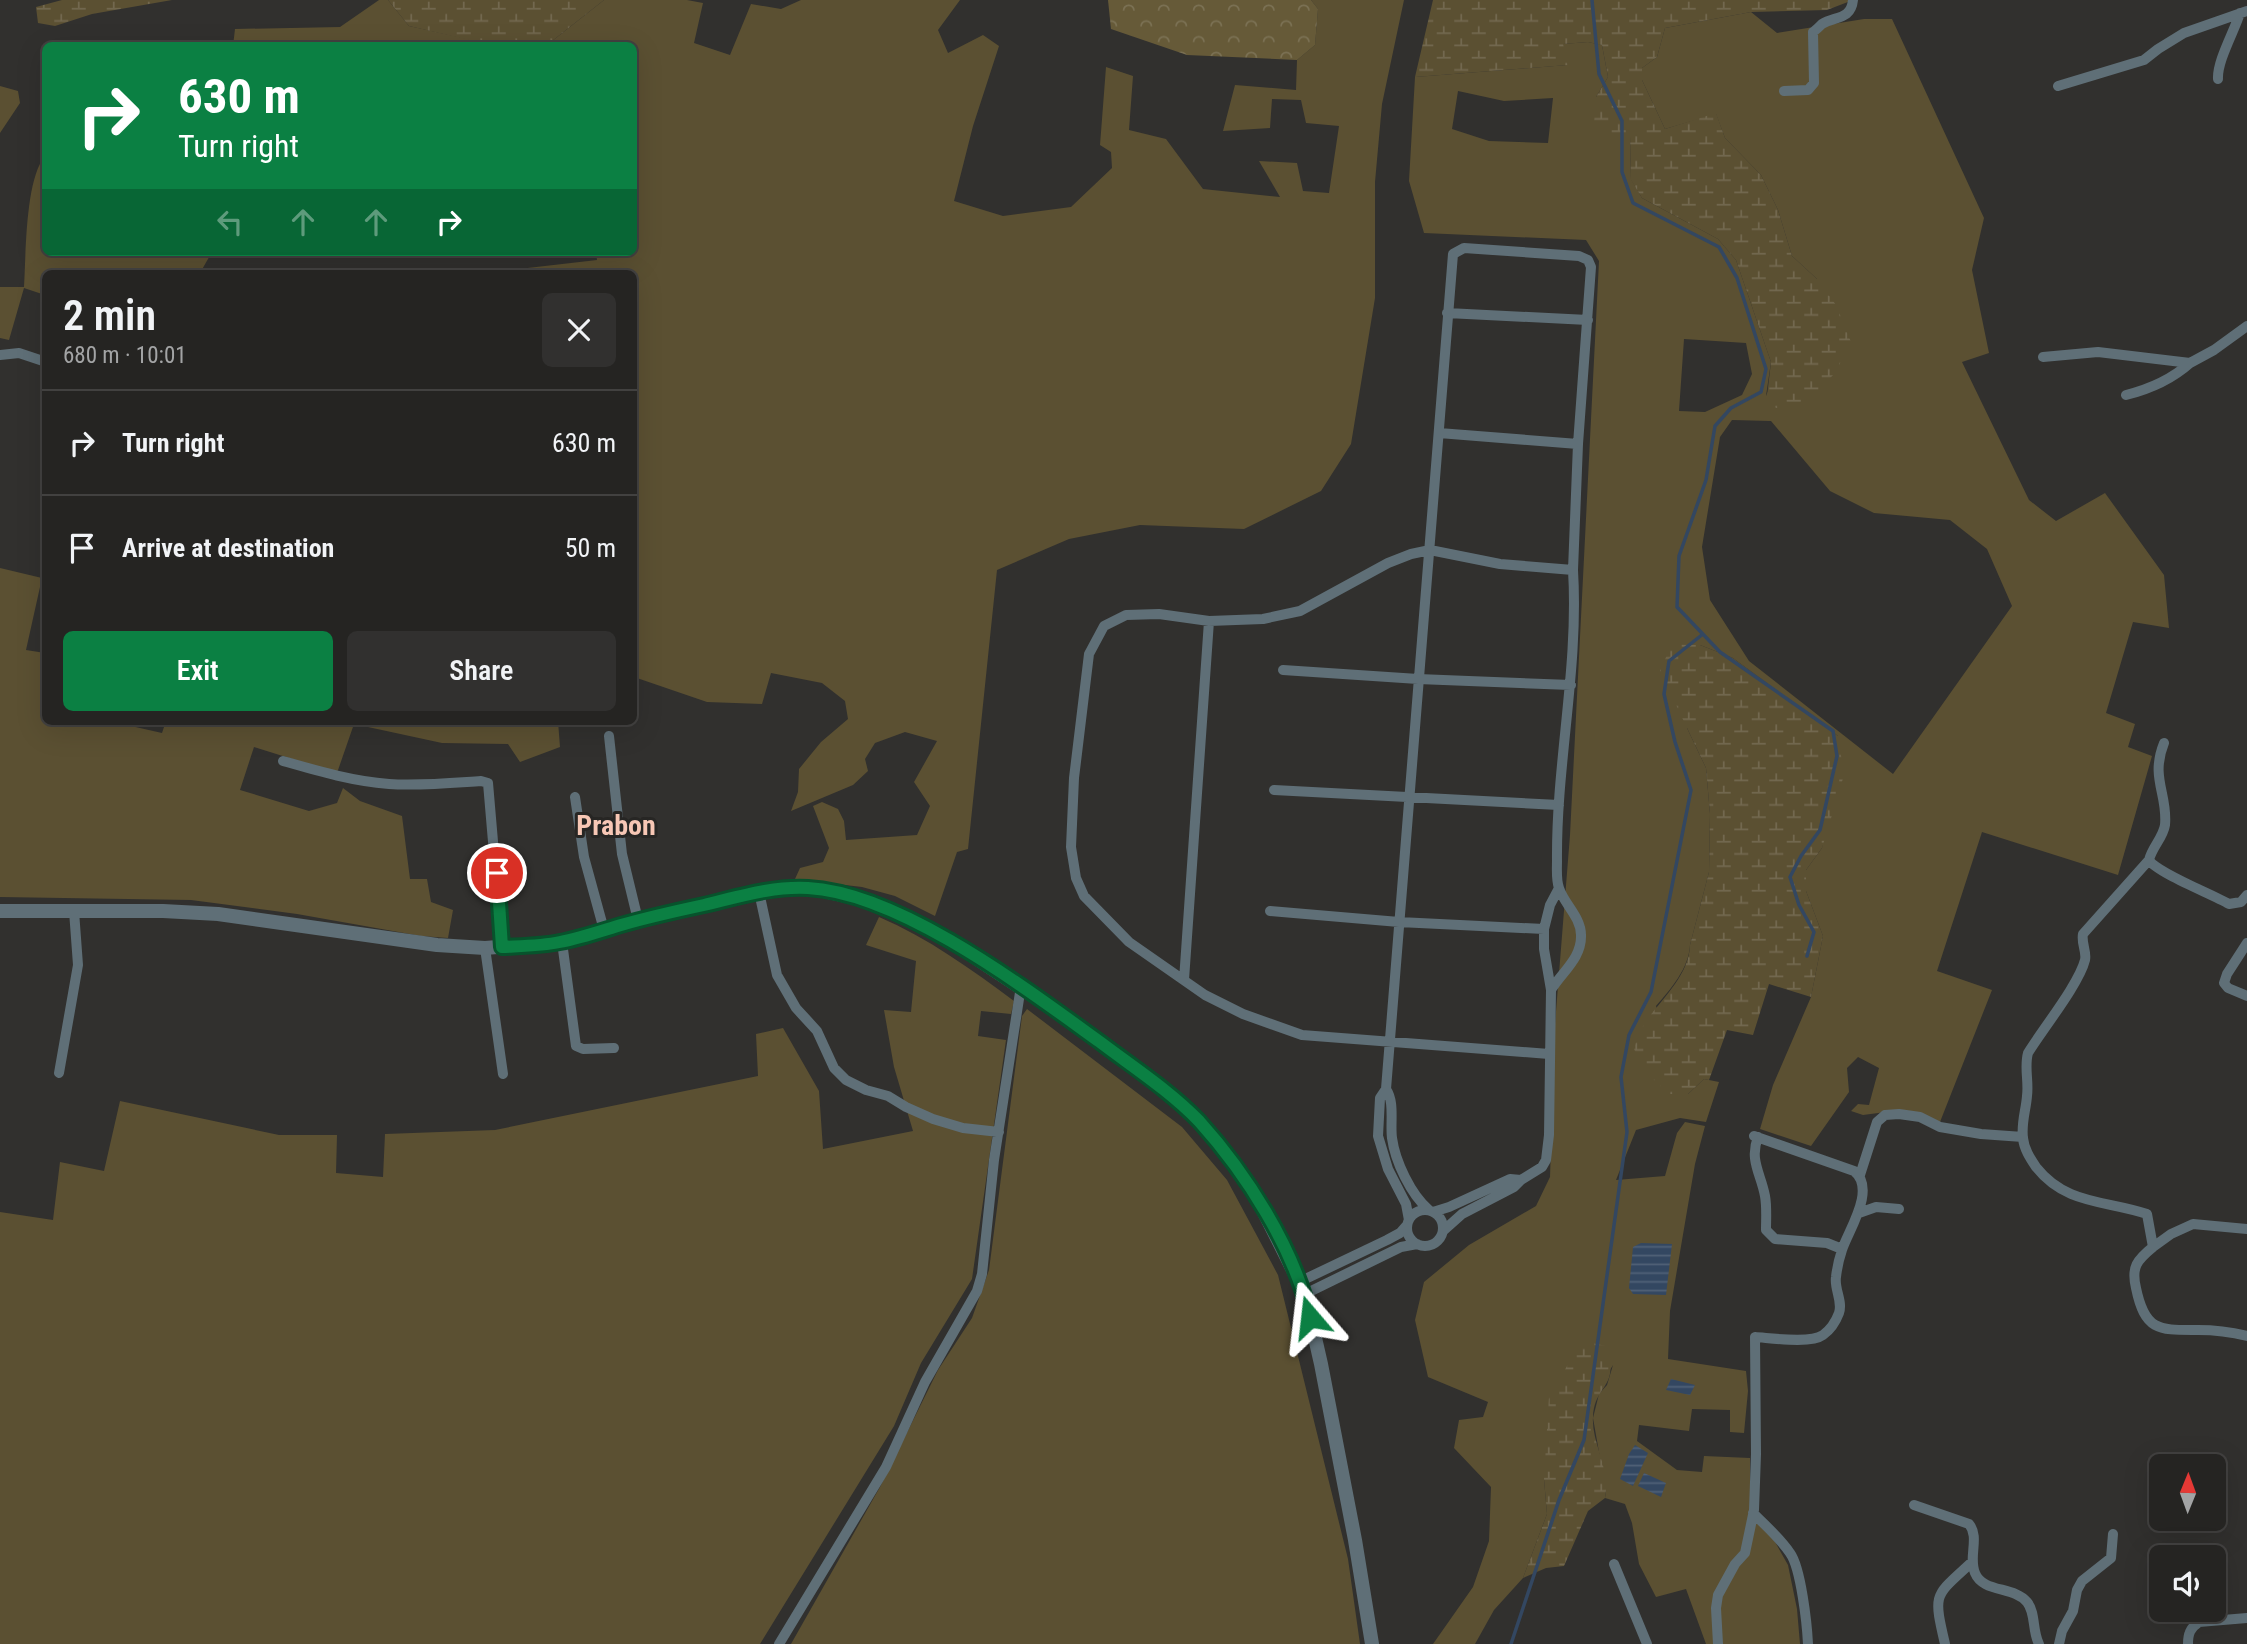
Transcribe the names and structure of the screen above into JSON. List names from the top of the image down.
{
  "districts": ["Prabon"],
  "north": "top",
  "page": {
    "turn": ["630 m", "Turn right"],
    "heading": ["2 min", "680 m · 10:01"],
    "list": [
      {
        "name": "Turn right",
        "value": "630 m"
      },
      {
        "name": "Arrive at destination",
        "value": "50 m"
      }
    ],
    "buttons": ["Exit", "Share"]
  }
}
